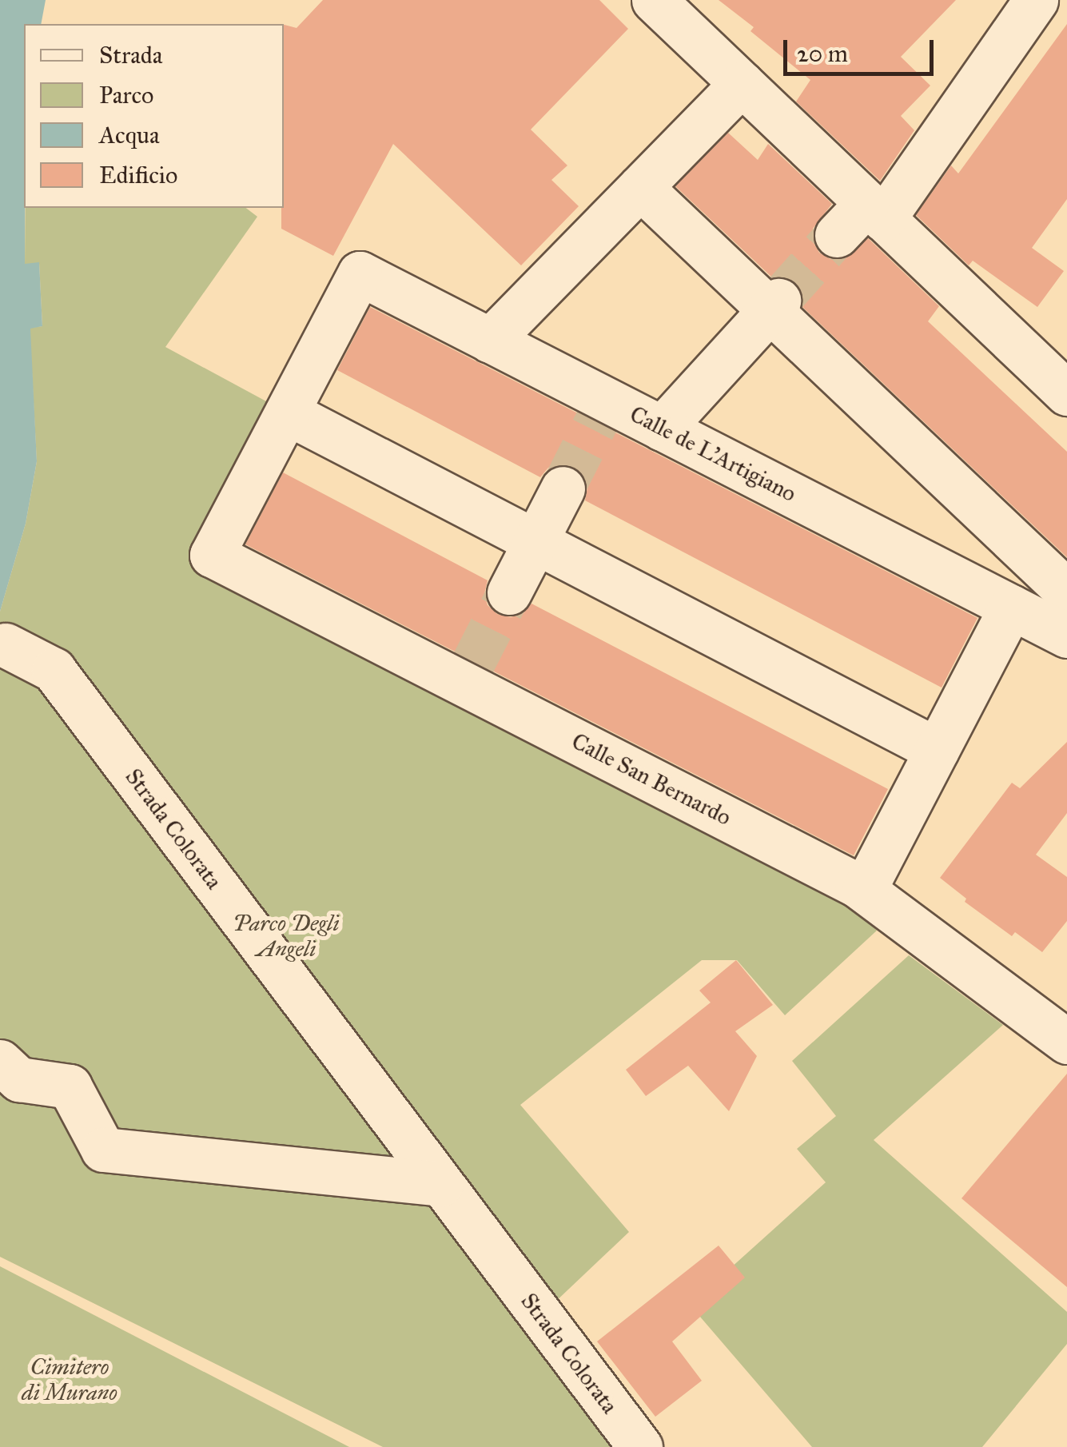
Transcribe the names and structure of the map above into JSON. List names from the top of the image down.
{
  "streets": {
    "street": ["Calle de L'Artigiano", "Calle San Bernardo", "Strada Colorata"]
  },
  "crossings": [
    ["Calle de L'Artigiano", "Calle San Bernardo"]
  ],
  "parks": ["Parco Degli Angeli", "Cimitero di Murano"],
  "legend": [
    "Strada",
    "Parco",
    "Acqua",
    "Edificio"
  ],
  "scale_bar": "20 m"
}
